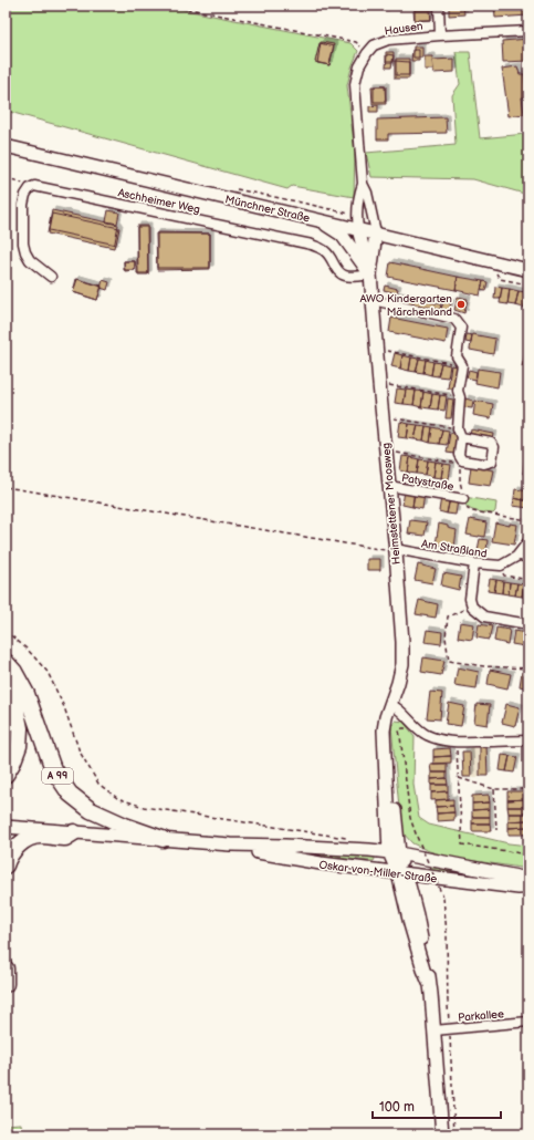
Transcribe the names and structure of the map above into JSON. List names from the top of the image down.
{
  "streets": {
    "highway": ["A 99"],
    "street": [
      "Hausen",
      "Aschheimer Weg",
      "Münchner Straße",
      "Patystraße",
      "Heimstettener Moosweg",
      "Am Straßland",
      "Oskar-von-Miller-Straße",
      "Parkallee"
    ]
  },
  "crossings": [
    ["Aschheimer Weg", "Heimstettener Moosweg"],
    ["Münchner Straße", "Heimstettener Moosweg"],
    ["Patystraße", "Heimstettener Moosweg"],
    ["Heimstettener Moosweg", "Am Straßland"],
    ["Heimstettener Moosweg", "Oskar-von-Miller-Straße"],
    ["A 99", "Oskar-von-Miller-Straße"]
  ],
  "places": ["AWO Kindergarten Märchenland"],
  "scale_bar": "100 m"
}
